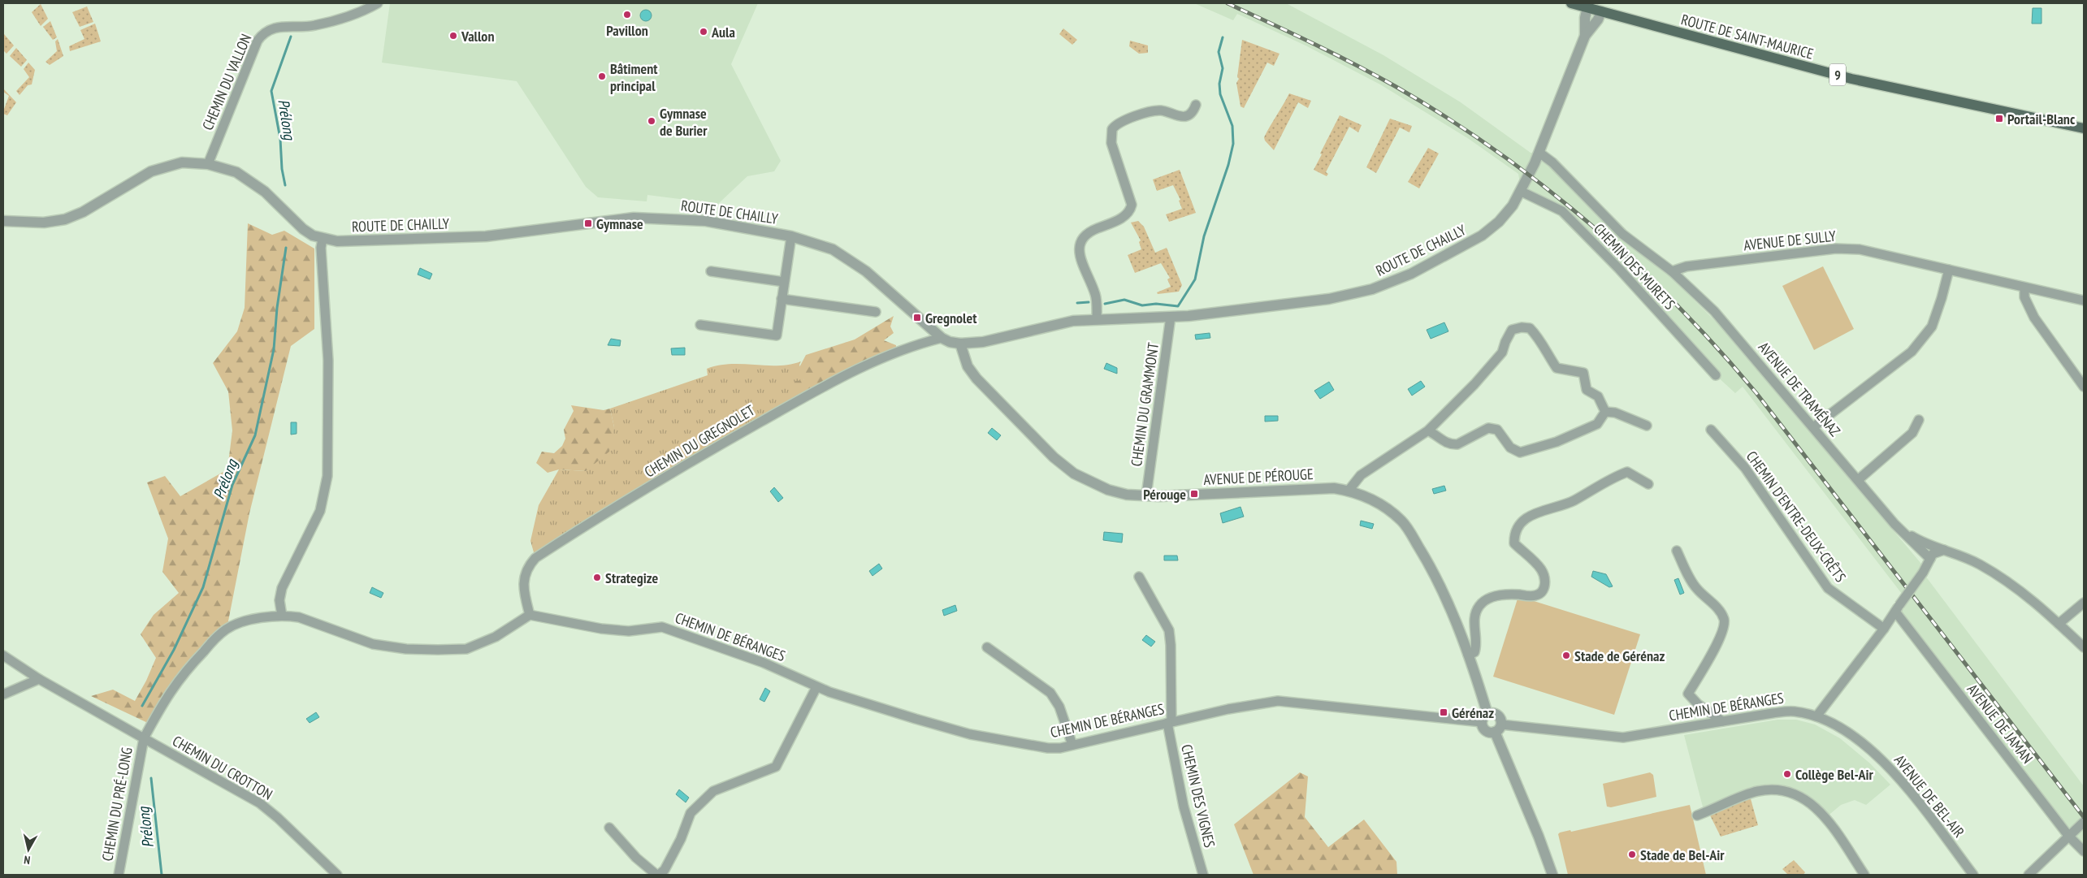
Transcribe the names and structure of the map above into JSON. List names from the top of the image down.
{
  "streets": {
    "main road": ["ROUTE DE SAINT-MAURICE", "9"],
    "street": [
      "CHEMIN DU VALLON",
      "ROUTE DE CHAILLY",
      "AVENUE DE SULLY",
      "CHEMIN DES MURETS",
      "AVENUE DE TRAMÉNAZ",
      "CHEMIN DU GRAMMONT",
      "CHEMIN DU GREGNOLET",
      "AVENUE DE PÉROUGE",
      "CHEMIN D'ENTRE-DEUX-CRÊTS",
      "CHEMIN DE BÉRANGES",
      "AVENUE DE JAMAN",
      "CHEMIN DU CROTTON",
      "CHEMIN DES VIGNES",
      "AVENUE DE BEL-AIR",
      "CHEMIN DU PRÉ-LONG"
    ]
  },
  "crossings": [
    ["ROUTE DE SAINT-MAURICE", "ROUTE DE CHAILLY"],
    ["CHEMIN DU VALLON", "ROUTE DE CHAILLY"],
    ["ROUTE DE CHAILLY", "CHEMIN DES MURETS"],
    ["ROUTE DE CHAILLY", "CHEMIN DU GRAMMONT"],
    ["ROUTE DE CHAILLY", "CHEMIN DU GREGNOLET"],
    ["ROUTE DE CHAILLY", "AVENUE DE PÉROUGE"],
    ["AVENUE DE SULLY", "AVENUE DE TRAMÉNAZ"],
    ["CHEMIN DU GRAMMONT", "AVENUE DE PÉROUGE"],
    ["CHEMIN DU GREGNOLET", "CHEMIN DE BÉRANGES"],
    ["AVENUE DE PÉROUGE", "CHEMIN DE BÉRANGES"],
    ["CHEMIN DE BÉRANGES", "CHEMIN DES VIGNES"],
    ["CHEMIN DE BÉRANGES", "AVENUE DE BEL-AIR"],
    ["CHEMIN DU CROTTON", "CHEMIN DU PRÉ-LONG"]
  ],
  "water": ["Prélong"],
  "places": {
    "other": [
      "Pavillon",
      "Aula",
      "Vallon",
      "Bâtiment principal",
      "Gymnase de Burier",
      "Strategize",
      "Stade de Gérénaz",
      "Collège Bel-Air",
      "Stade de Bel-Air"
    ],
    "transit": [
      "Portail-Blanc",
      "Gymnase",
      "Gregnolet",
      "Pérouge",
      "Gérénaz"
    ]
  },
  "north": "bottom"
}
